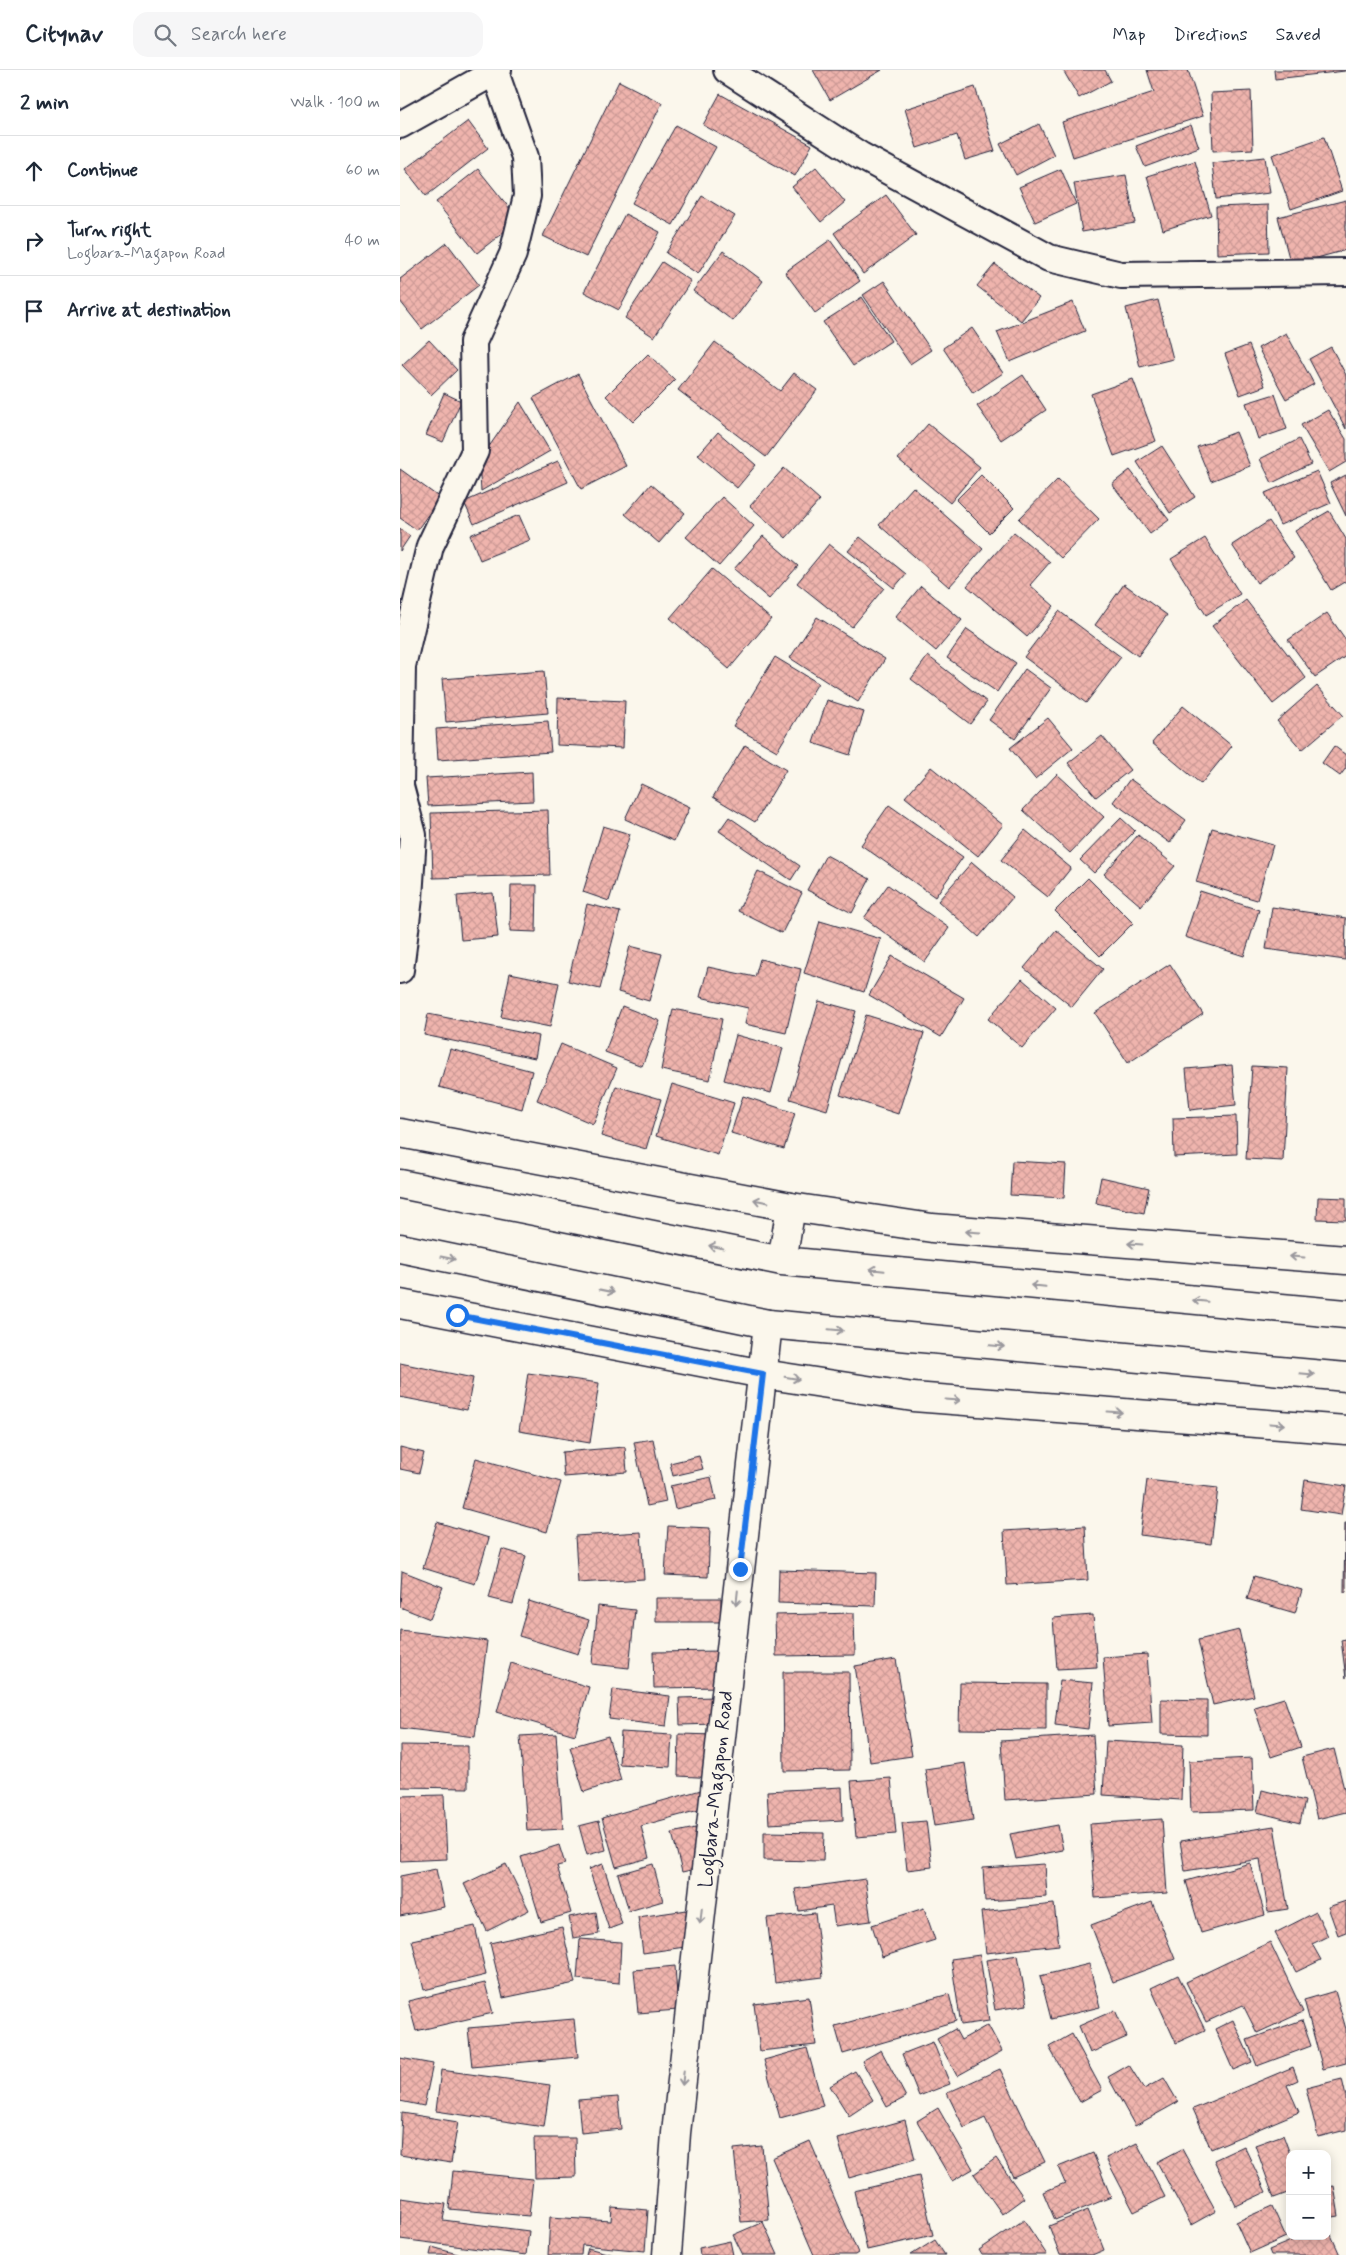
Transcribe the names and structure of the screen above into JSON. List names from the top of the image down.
{
  "streets": {
    "main road": ["Logbara-Magapon Road"]
  },
  "one_way": ["Logbara-Magapon Road"],
  "page": {
    "header": "Citynav",
    "search": "Search here",
    "nav": ["Map", "Directions", "Saved"],
    "heading": ["2 min", "Walk · 100 m"],
    "list": [
      ["Continue", "60 m"],
      ["Turn right", "Logbara-Magapon Road", "40 m"],
      "Arrive at destination"
    ],
    "map_buttons": ["+", "−"]
  }
}
